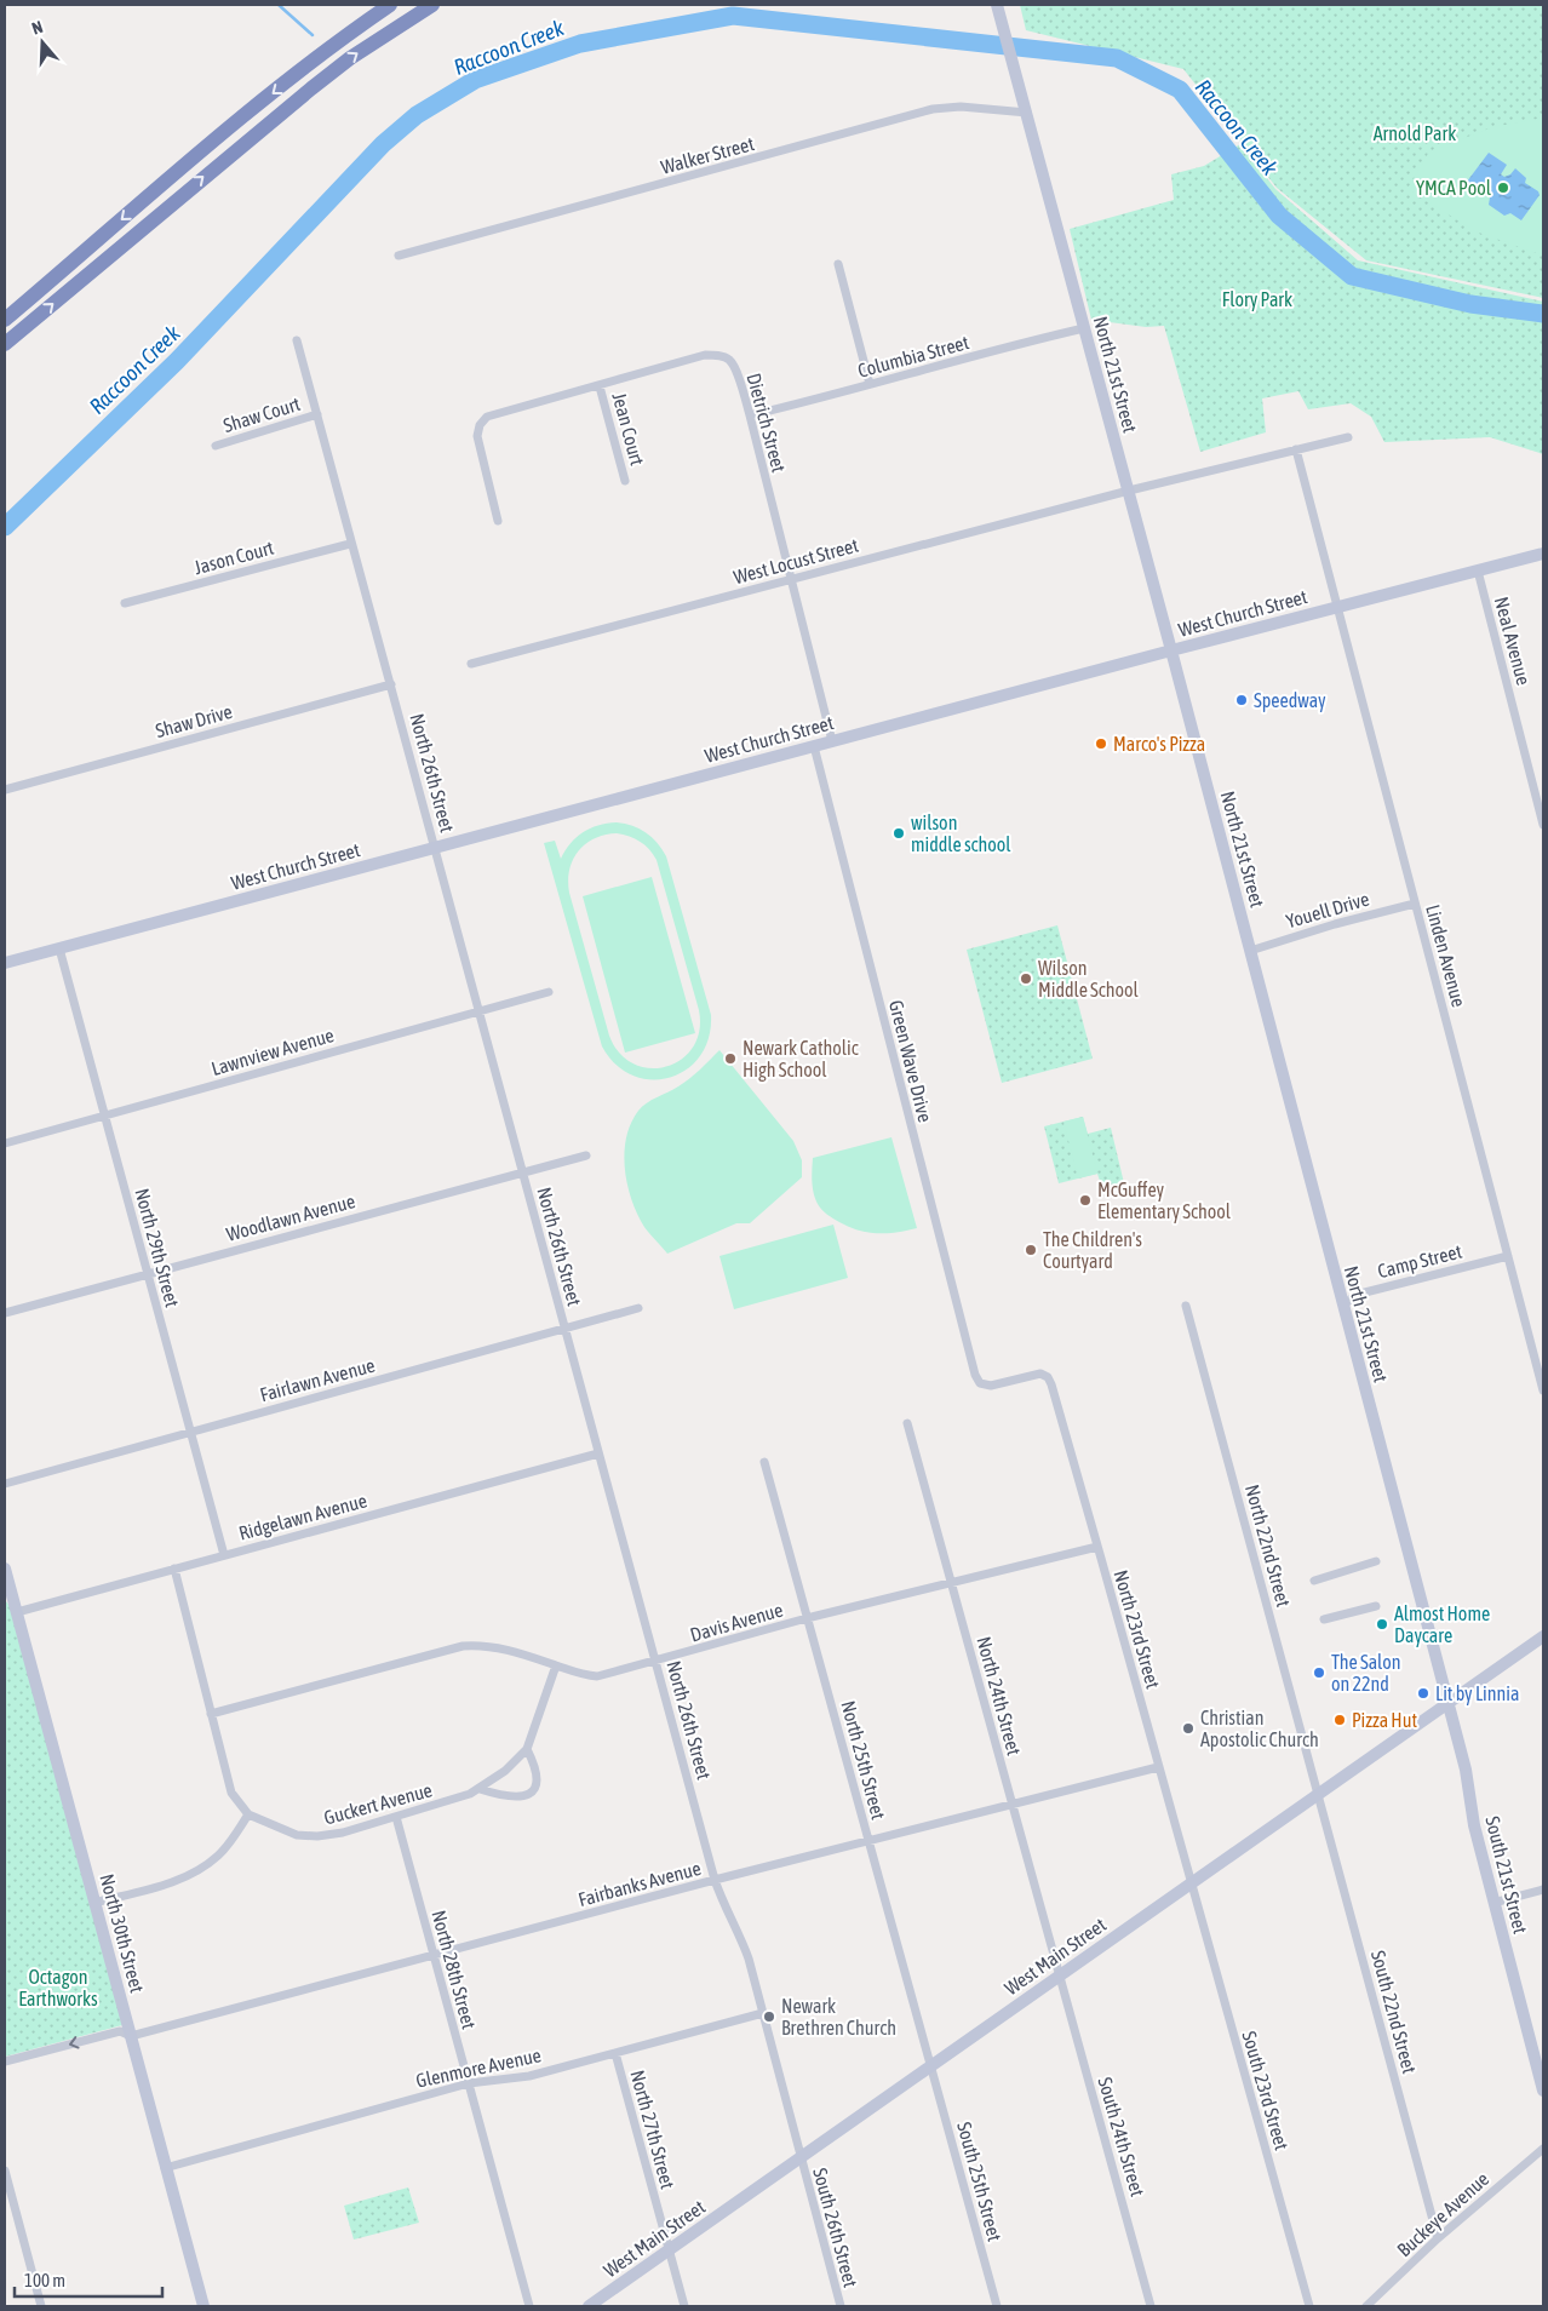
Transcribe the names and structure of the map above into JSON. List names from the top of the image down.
{
  "streets": {
    "main road": [
      "North 21st Street",
      "West Church Street",
      "South 21st Street",
      "North 30th Street",
      "West Main Street"
    ],
    "street": [
      "Walker Street",
      "Columbia Street",
      "Shaw Court",
      "Dietrich Street",
      "Jean Court",
      "Jason Court",
      "West Locust Street",
      "Neal Avenue",
      "Shaw Drive",
      "North 26th Street",
      "Youell Drive",
      "Linden Avenue",
      "Lawnview Avenue",
      "Green Wave Drive",
      "Woodlawn Avenue",
      "North 29th Street",
      "Camp Street",
      "Fairlawn Avenue",
      "Ridgelawn Avenue",
      "North 22nd Street",
      "Davis Avenue",
      "North 23rd Street",
      "North 24th Street",
      "North 25th Street",
      "Guckert Avenue",
      "Fairbanks Avenue",
      "North 28th Street",
      "South 22nd Street",
      "Glenmore Avenue",
      "South 23rd Street",
      "North 27th Street",
      "South 24th Street",
      "South 25th Street",
      "Buckeye Avenue",
      "South 26th Street"
    ]
  },
  "crossings": [
    ["Walker Street", "North 21st Street"],
    ["Columbia Street", "North 21st Street"],
    ["Columbia Street", "Dietrich Street"],
    ["North 21st Street", "West Locust Street"],
    ["North 21st Street", "West Church Street"],
    ["North 21st Street", "Youell Drive"],
    ["North 21st Street", "Camp Street"],
    ["North 21st Street", "South 21st Street"],
    ["North 21st Street", "West Main Street"],
    ["Shaw Court", "North 26th Street"],
    ["Dietrich Street", "Jean Court"],
    ["Dietrich Street", "West Locust Street"],
    ["Dietrich Street", "West Church Street"],
    ["Jason Court", "North 26th Street"],
    ["West Locust Street", "Linden Avenue"],
    ["West Church Street", "Neal Avenue"],
    ["West Church Street", "North 26th Street"],
    ["West Church Street", "Linden Avenue"],
    ["West Church Street", "Green Wave Drive"],
    ["West Church Street", "North 29th Street"],
    ["Shaw Drive", "North 26th Street"],
    ["North 26th Street", "Lawnview Avenue"],
    ["North 26th Street", "Woodlawn Avenue"],
    ["North 26th Street", "Fairlawn Avenue"],
    ["North 26th Street", "Ridgelawn Avenue"],
    ["North 26th Street", "Davis Avenue"],
    ["North 26th Street", "Fairbanks Avenue"],
    ["North 26th Street", "West Main Street"],
    ["North 26th Street", "Glenmore Avenue"],
    ["North 26th Street", "South 26th Street"],
    ["Youell Drive", "Linden Avenue"],
    ["Linden Avenue", "Camp Street"],
    ["Lawnview Avenue", "North 29th Street"],
    ["Green Wave Drive", "North 23rd Street"],
    ["Woodlawn Avenue", "North 29th Street"],
    ["North 29th Street", "Fairlawn Avenue"],
    ["North 29th Street", "Ridgelawn Avenue"],
    ["Ridgelawn Avenue", "North 30th Street"],
    ["North 22nd Street", "West Main Street"],
    ["North 22nd Street", "South 22nd Street"],
    ["Davis Avenue", "North 23rd Street"],
    ["Davis Avenue", "North 24th Street"],
    ["Davis Avenue", "North 25th Street"],
    ["Davis Avenue", "Guckert Avenue"],
    ["North 23rd Street", "Fairbanks Avenue"],
    ["North 23rd Street", "West Main Street"],
    ["North 23rd Street", "South 23rd Street"],
    ["North 24th Street", "Fairbanks Avenue"],
    ["North 24th Street", "West Main Street"],
    ["North 24th Street", "South 24th Street"],
    ["North 25th Street", "Fairbanks Avenue"],
    ["North 25th Street", "West Main Street"],
    ["North 25th Street", "South 25th Street"],
    ["Guckert Avenue", "North 28th Street"],
    ["South 21st Street", "West Main Street"],
    ["Fairbanks Avenue", "North 30th Street"],
    ["Fairbanks Avenue", "North 28th Street"],
    ["North 30th Street", "Glenmore Avenue"],
    ["West Main Street", "South 22nd Street"],
    ["West Main Street", "South 23rd Street"],
    ["West Main Street", "North 27th Street"],
    ["West Main Street", "South 24th Street"],
    ["West Main Street", "South 25th Street"],
    ["West Main Street", "South 26th Street"],
    ["North 28th Street", "Glenmore Avenue"],
    ["South 22nd Street", "Buckeye Avenue"],
    ["Glenmore Avenue", "North 27th Street"]
  ],
  "water": ["Raccoon Creek"],
  "parks": ["Arnold Park", "Flory Park", "Octagon Earthworks"],
  "places": [
    "YMCA Pool",
    "Speedway",
    "Marco's Pizza",
    "wilson middle school",
    "Wilson Middle School",
    "Newark Catholic High School",
    "McGuffey Elementary School",
    "The Children's Courtyard",
    "Almost Home Daycare",
    "The Salon on 22nd",
    "Lit by Linnia",
    "Pizza Hut",
    "Christian Apostolic Church",
    "Newark Brethren Church"
  ],
  "scale_bar": "100 m",
  "north": "top"
}
